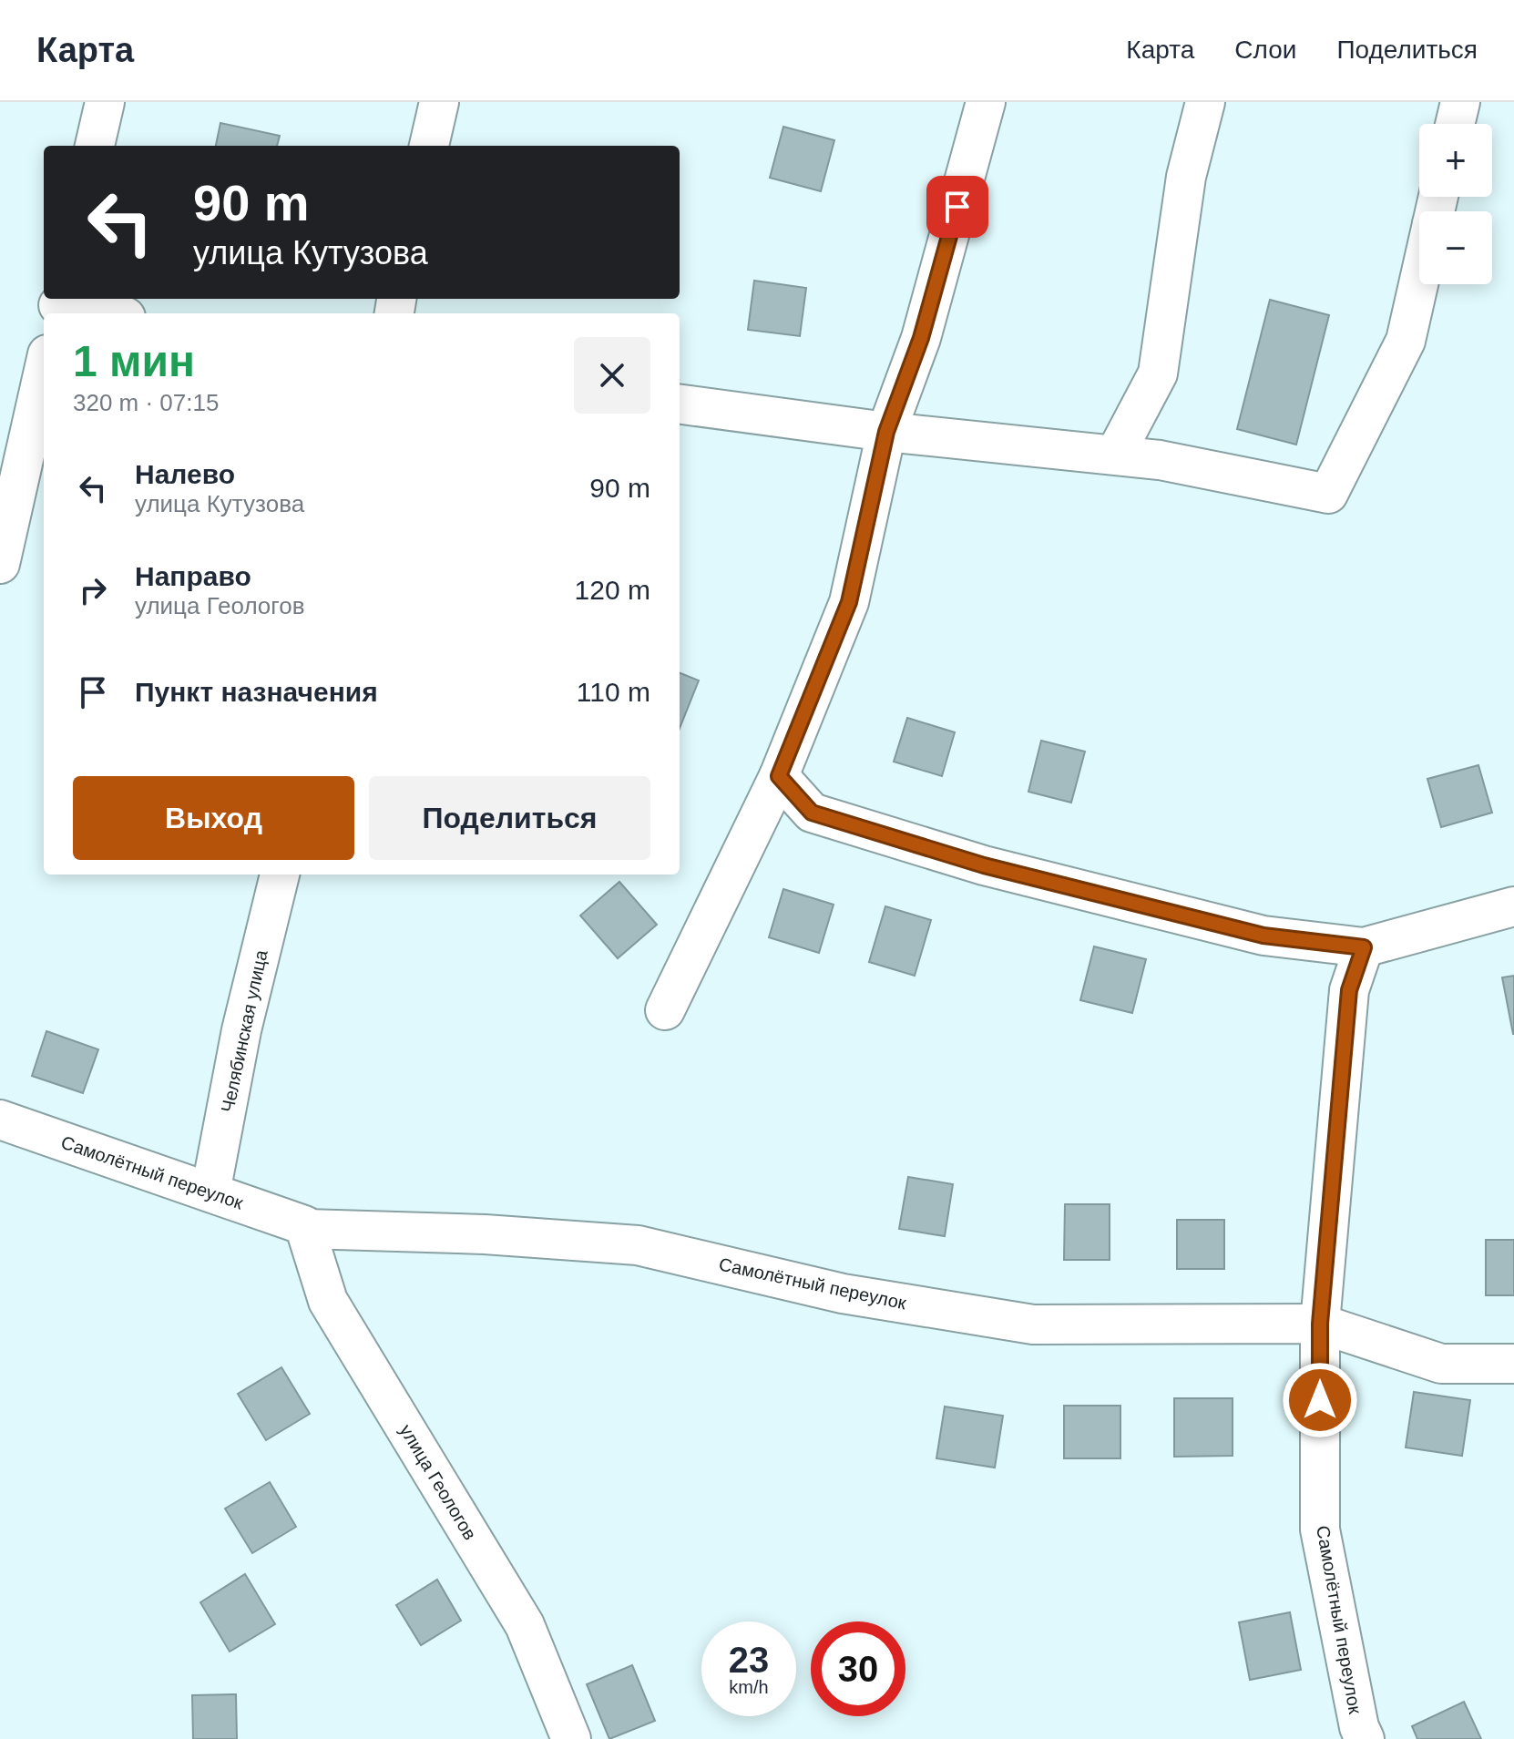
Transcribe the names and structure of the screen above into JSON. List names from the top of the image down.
{
  "streets": {
    "street": ["Челябинская улица", "Самолётный переулок", "улица Геологов"]
  },
  "crossings": [
    ["Челябинская улица", "Самолётный переулок"],
    ["Самолётный переулок", "улица Геологов"]
  ],
  "page": {
    "header": "Карта",
    "nav": ["Карта", "Слои", "Поделиться"],
    "map_buttons": ["+", "−"],
    "turn": ["90 m", "улица Кутузова"],
    "heading": ["1 мин", "320 m · 07:15"],
    "list": [
      {
        "name": "Налево",
        "note": "улица Кутузова",
        "value": "90 m"
      },
      {
        "name": "Направо",
        "note": "улица Геологов",
        "value": "120 m"
      },
      {
        "name": "Пункт назначения",
        "value": "110 m"
      }
    ],
    "buttons": ["Выход", "Поделиться"],
    "speed": "23 km/h",
    "limit": "30"
  }
}
